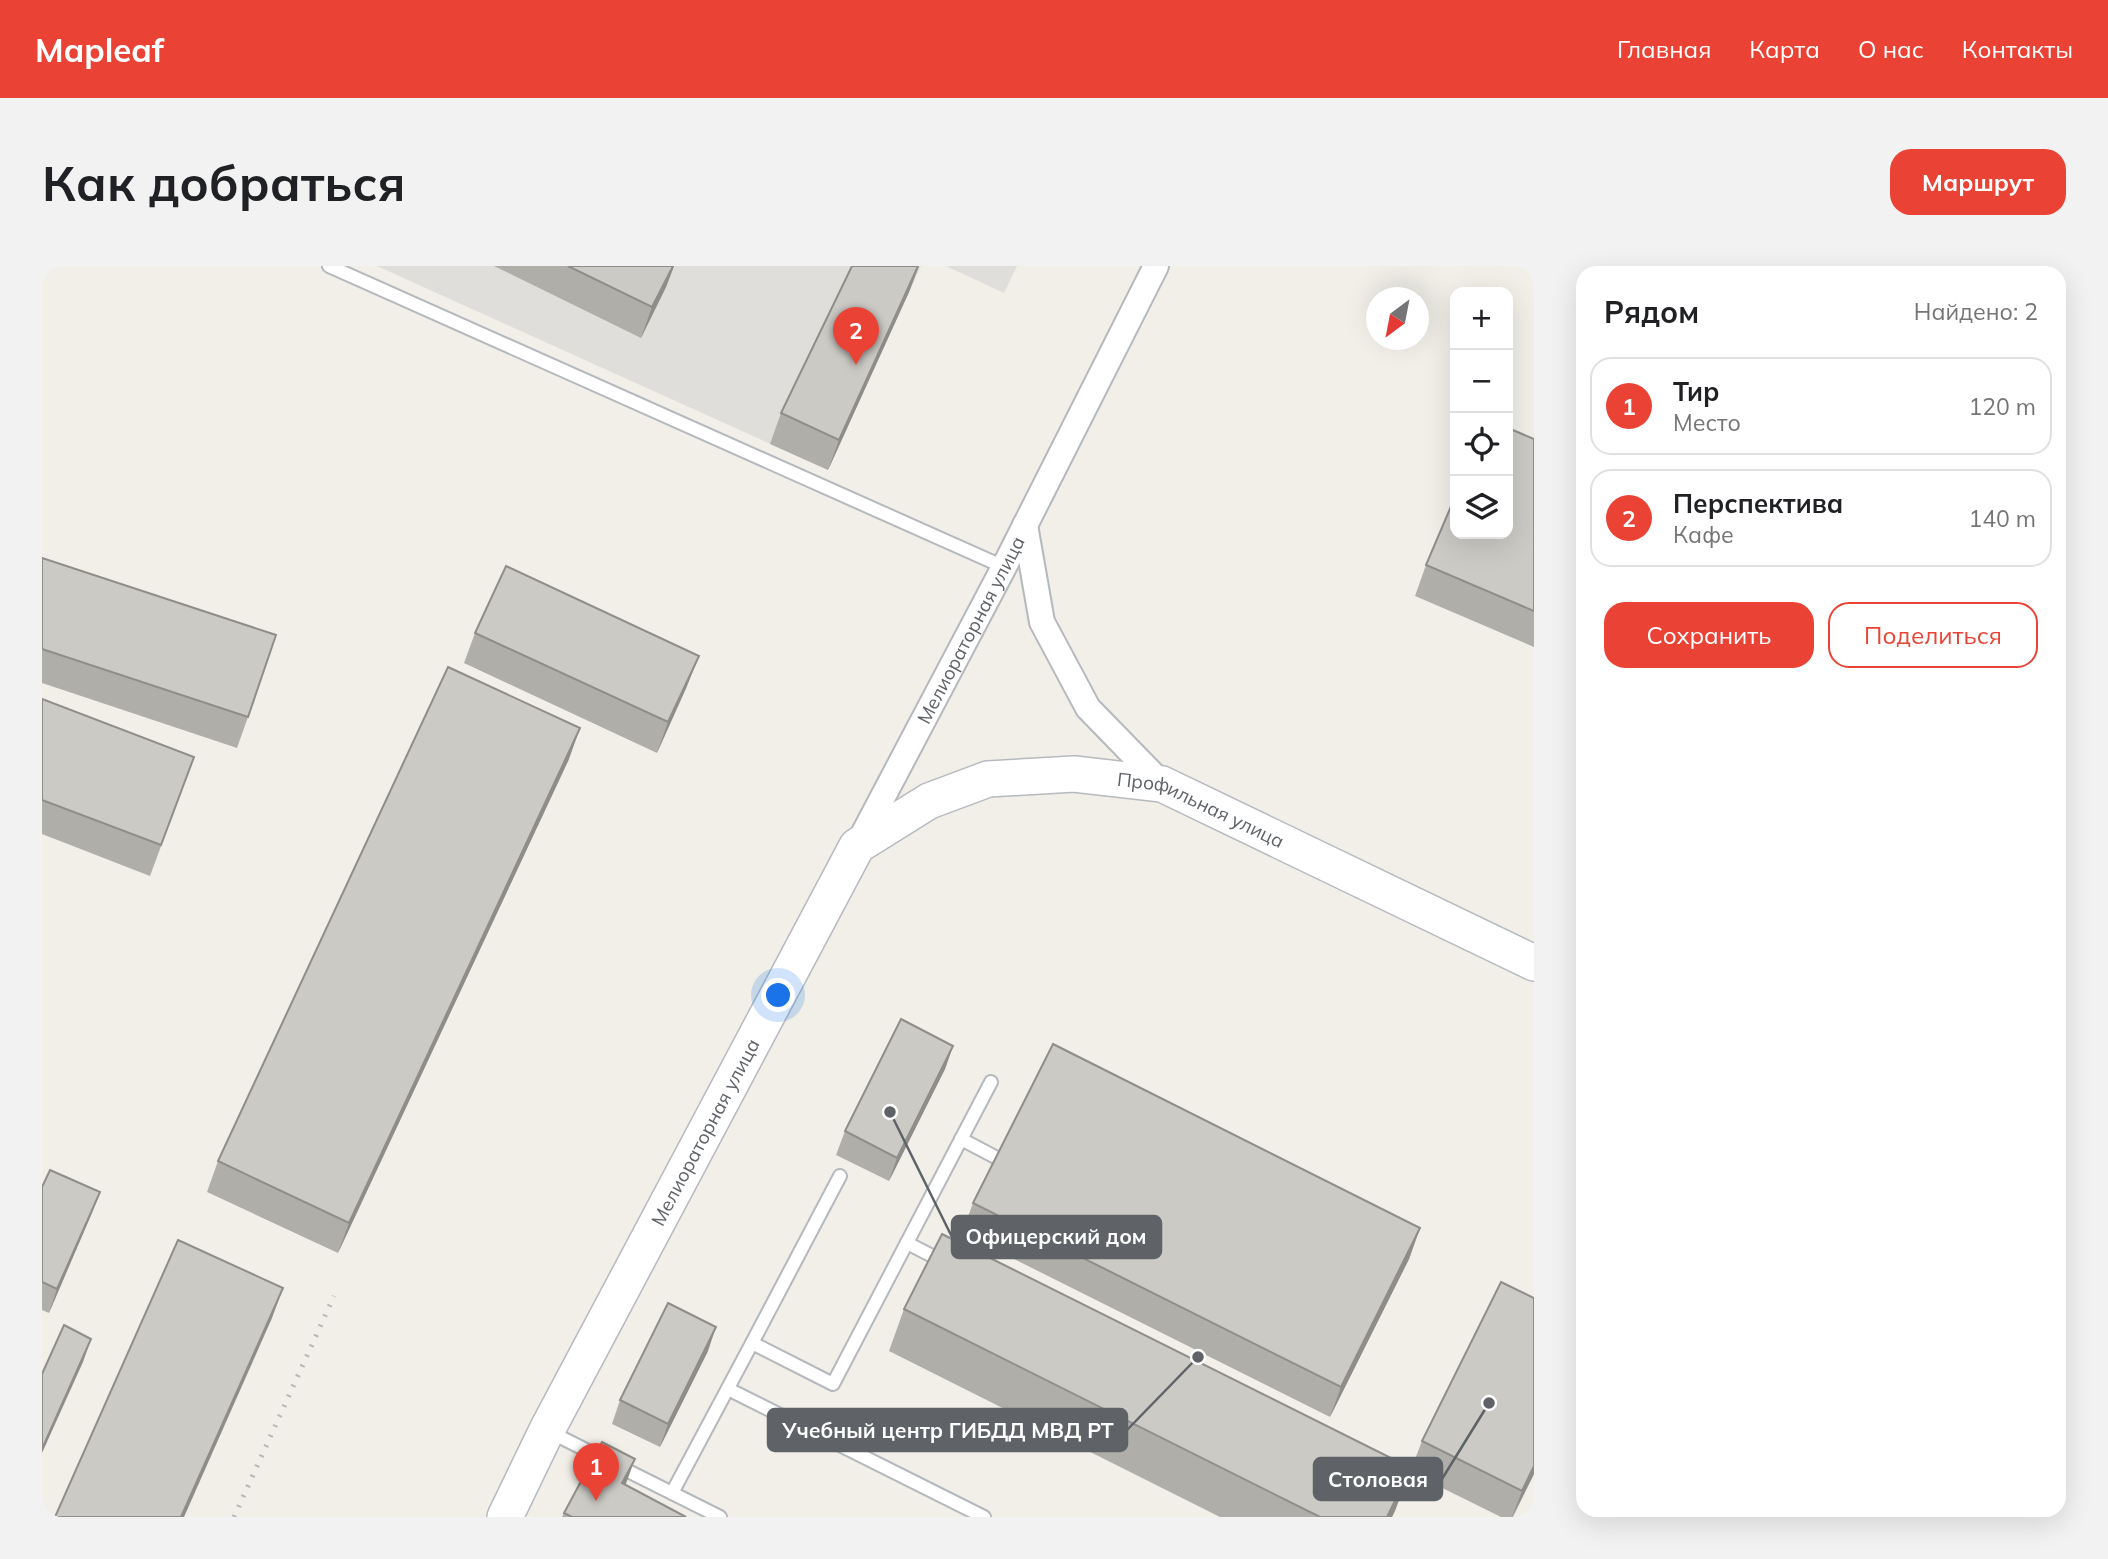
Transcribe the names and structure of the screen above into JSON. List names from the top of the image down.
{
  "streets": {
    "street": ["Мелиораторная улица", "Профильная улица"]
  },
  "crossings": [
    ["Мелиораторная улица", "Профильная улица"]
  ],
  "places": ["Офицерский дом", "Учебный центр ГИБДД МВД РТ", "Столовая"],
  "north": "bottom left",
  "page": {
    "header": "Mapleaf",
    "nav": [
      "Главная",
      "Карта",
      "О нас",
      "Контакты"
    ],
    "buttons": [
      "Маршрут",
      ["Сохранить", "Поделиться"]
    ],
    "title": "Как добраться",
    "heading": ["Рядом", "Найдено: 2"],
    "map_buttons": ["+", "−"],
    "pins": ["2", "1"],
    "list": [
      {
        "mark": "1",
        "name": "Тир",
        "note": "Место",
        "value": "120 m"
      },
      {
        "mark": "2",
        "name": "Перспектива",
        "note": "Кафе",
        "value": "140 m"
      }
    ]
  }
}
